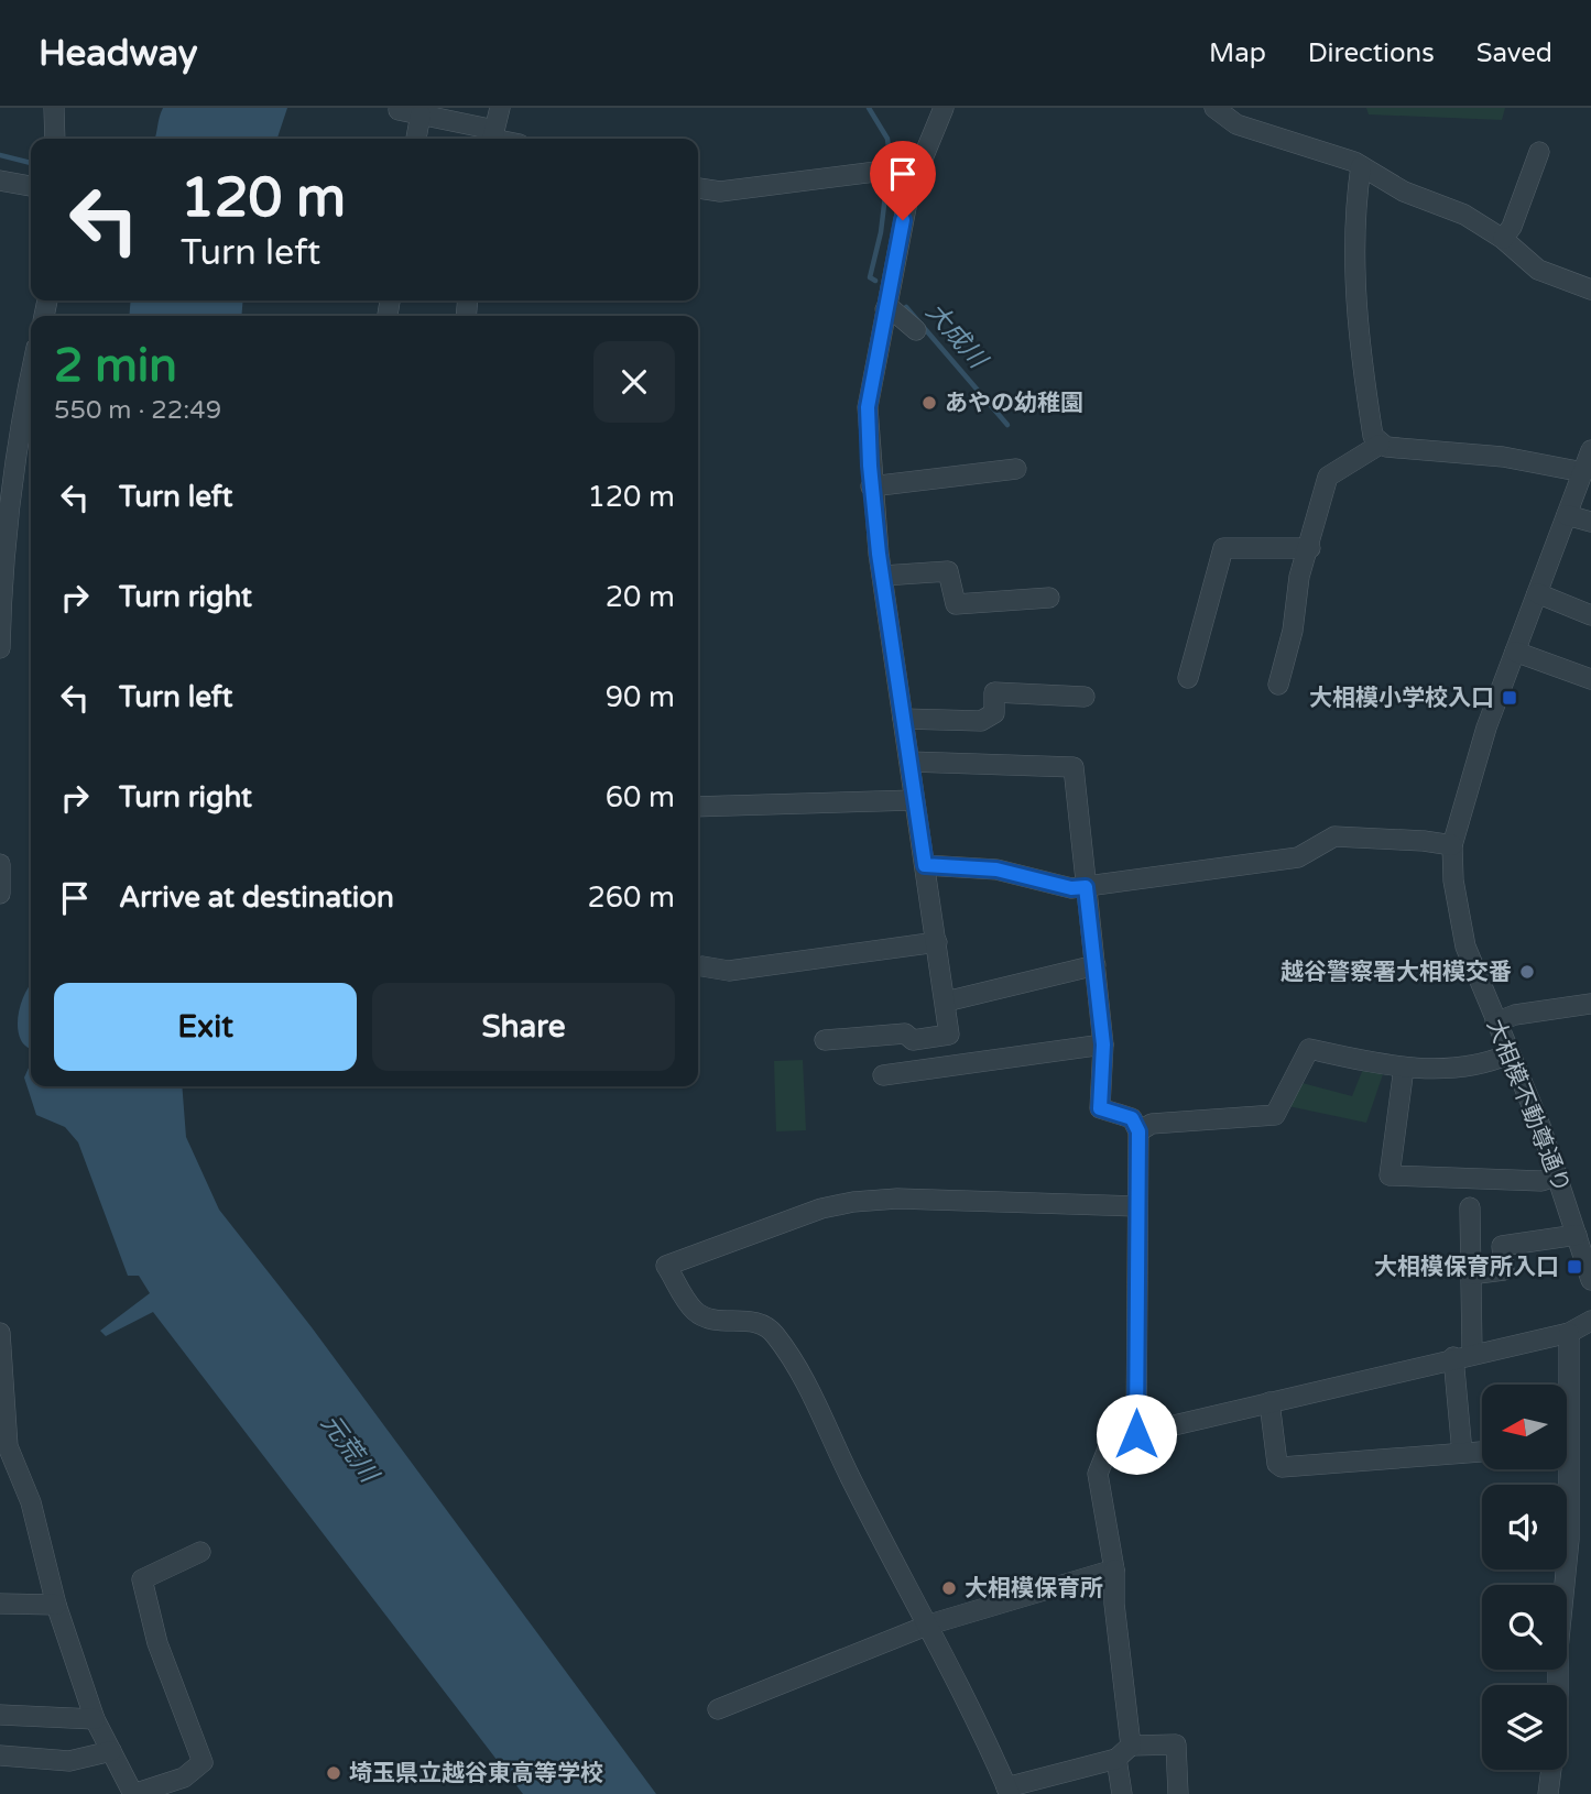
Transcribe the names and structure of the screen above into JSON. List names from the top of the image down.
{
  "streets": {
    "street": ["大相模不動尊通り"]
  },
  "water": ["大成川", "元荒川"],
  "places": {
    "other": [
      "あやの幼稚園",
      "越谷警察署大相模交番",
      "大相模保育所",
      "埼玉県立越谷東高等学校"
    ],
    "transit": ["大相模小学校入口", "大相模保育所入口"]
  },
  "north": "left",
  "page": {
    "header": "Headway",
    "nav": ["Map", "Directions", "Saved"],
    "turn": ["120 m", "Turn left"],
    "heading": ["2 min", "550 m · 22:49"],
    "list": [
      {
        "name": "Turn left",
        "value": "120 m"
      },
      {
        "name": "Turn right",
        "value": "20 m"
      },
      {
        "name": "Turn left",
        "value": "90 m"
      },
      {
        "name": "Turn right",
        "value": "60 m"
      },
      {
        "name": "Arrive at destination",
        "value": "260 m"
      }
    ],
    "buttons": ["Exit", "Share"]
  }
}
